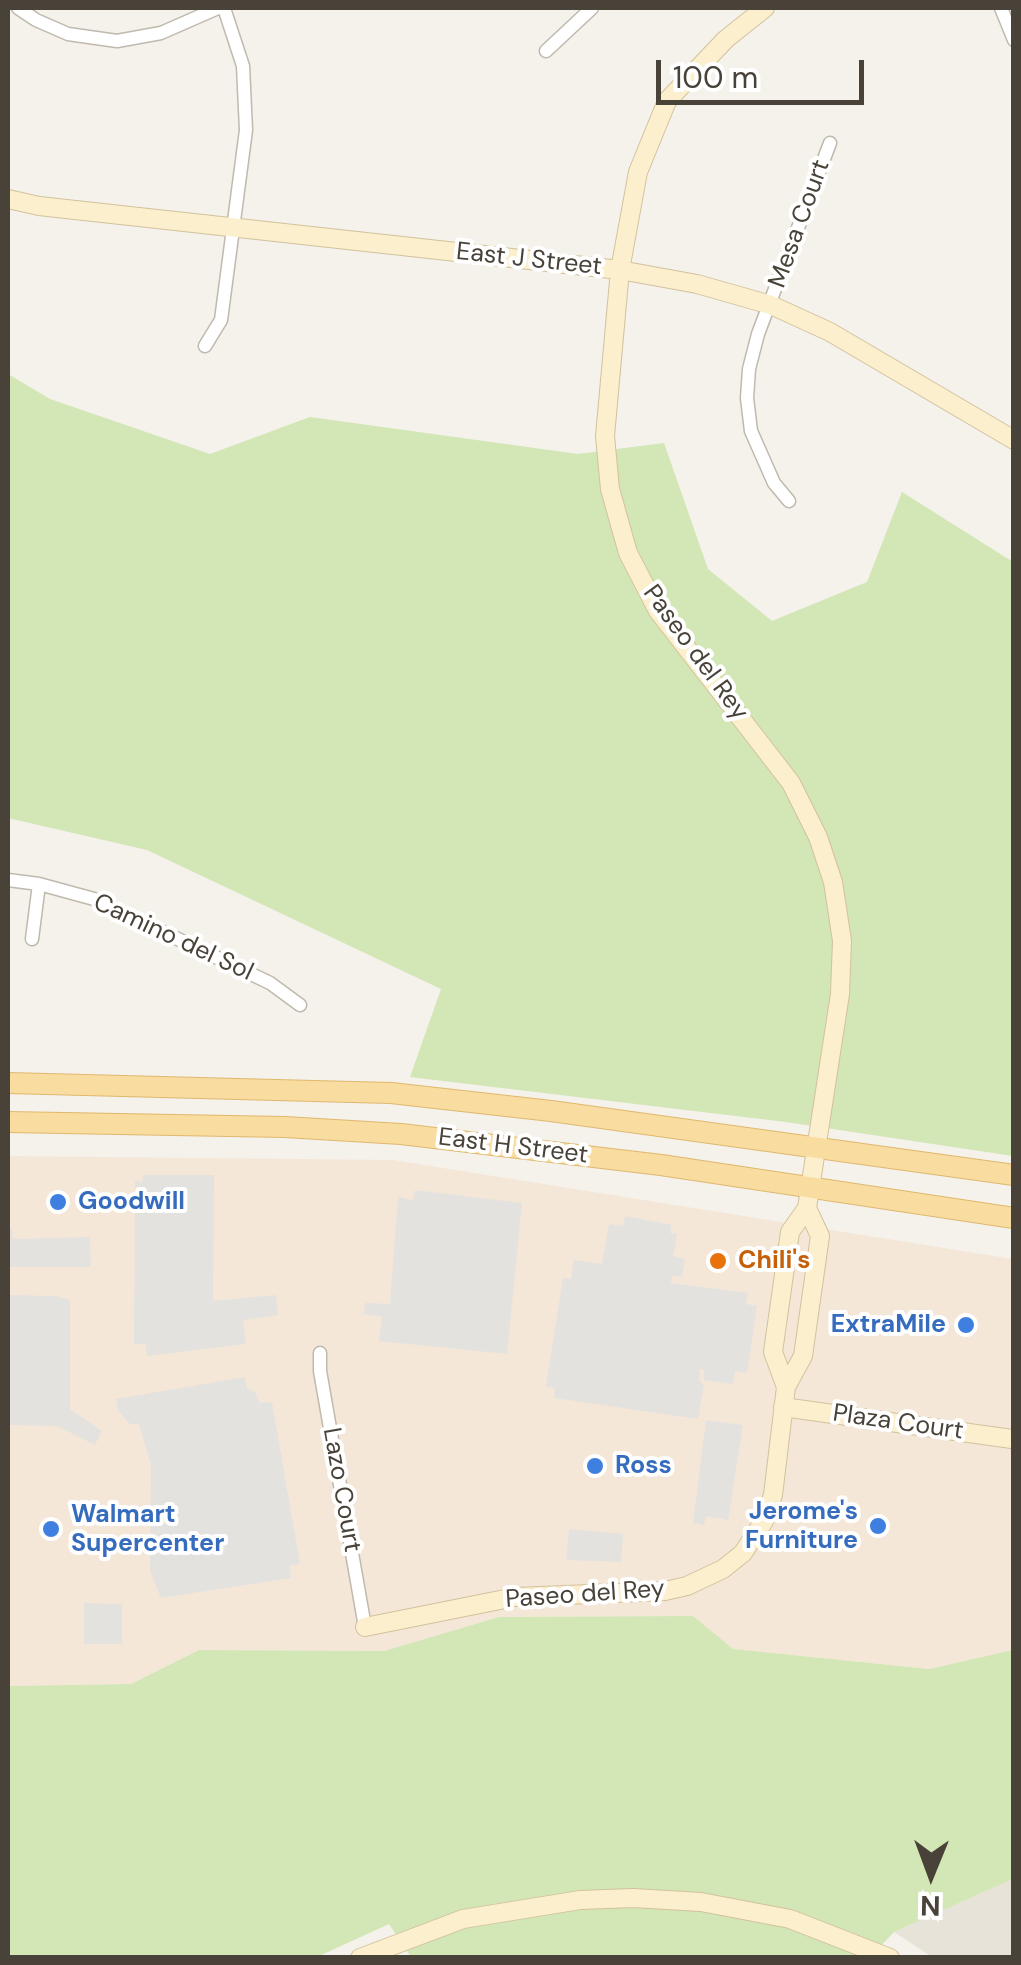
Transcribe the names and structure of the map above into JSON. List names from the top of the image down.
{
  "streets": {
    "main road": ["East H Street"],
    "street": [
      "Mesa Court",
      "East J Street",
      "Paseo del Rey",
      "Camino del Sol",
      "Plaza Court",
      "Lazo Court"
    ]
  },
  "crossings": [
    ["Mesa Court", "East J Street"],
    ["East J Street", "Paseo del Rey"],
    ["Paseo del Rey", "East H Street"],
    ["Paseo del Rey", "Plaza Court"],
    ["Paseo del Rey", "Lazo Court"]
  ],
  "places": [
    "Goodwill",
    "Chili's",
    "ExtraMile",
    "Ross",
    "Jerome's Furniture",
    "Walmart Supercenter"
  ],
  "scale_bar": "100 m",
  "north": "bottom"
}
